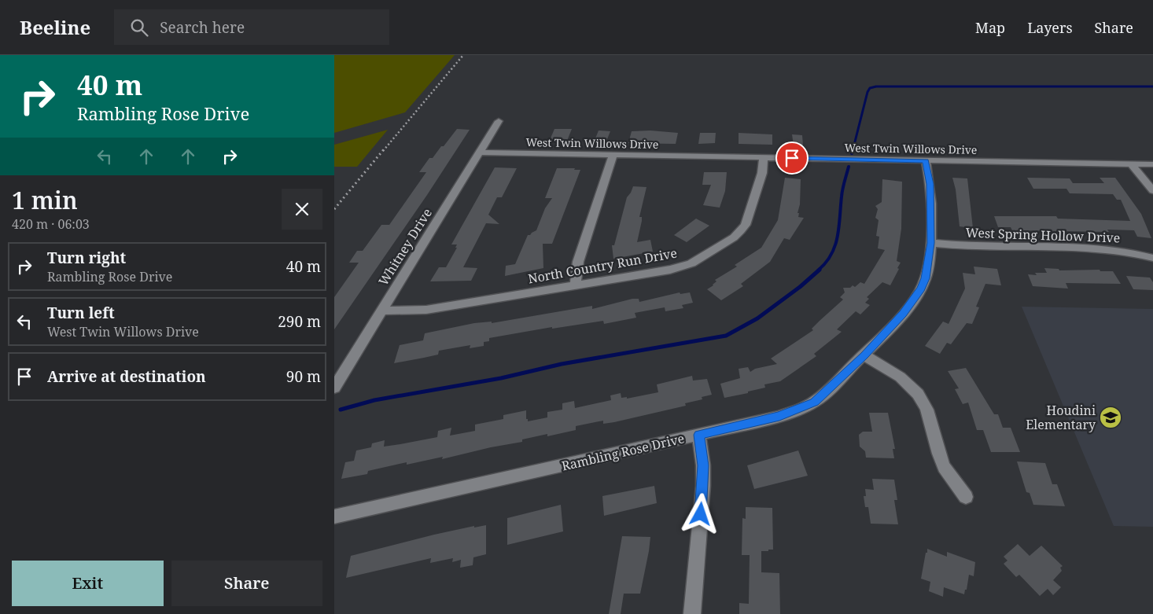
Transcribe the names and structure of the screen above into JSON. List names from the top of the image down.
{
  "streets": {
    "street": [
      "West Twin Willows Drive",
      "West Spring Hollow Drive",
      "Whitney Drive",
      "North Country Run Drive",
      "Rambling Rose Drive"
    ]
  },
  "crossings": [
    ["West Twin Willows Drive", "Whitney Drive"],
    ["West Twin Willows Drive", "North Country Run Drive"],
    ["West Twin Willows Drive", "Rambling Rose Drive"],
    ["West Spring Hollow Drive", "Rambling Rose Drive"],
    ["Whitney Drive", "North Country Run Drive"]
  ],
  "places": {
    "school or university": ["Houdini Elementary"]
  },
  "page": {
    "header": "Beeline",
    "search": "Search here",
    "nav": ["Map", "Layers", "Share"],
    "turn": ["40 m", "Rambling Rose Drive"],
    "heading": ["1 min", "420 m · 06:03"],
    "list": [
      {
        "name": "Turn right",
        "note": "Rambling Rose Drive",
        "value": "40 m"
      },
      {
        "name": "Turn left",
        "note": "West Twin Willows Drive",
        "value": "290 m"
      },
      {
        "name": "Arrive at destination",
        "value": "90 m"
      }
    ],
    "buttons": ["Exit", "Share"]
  }
}
